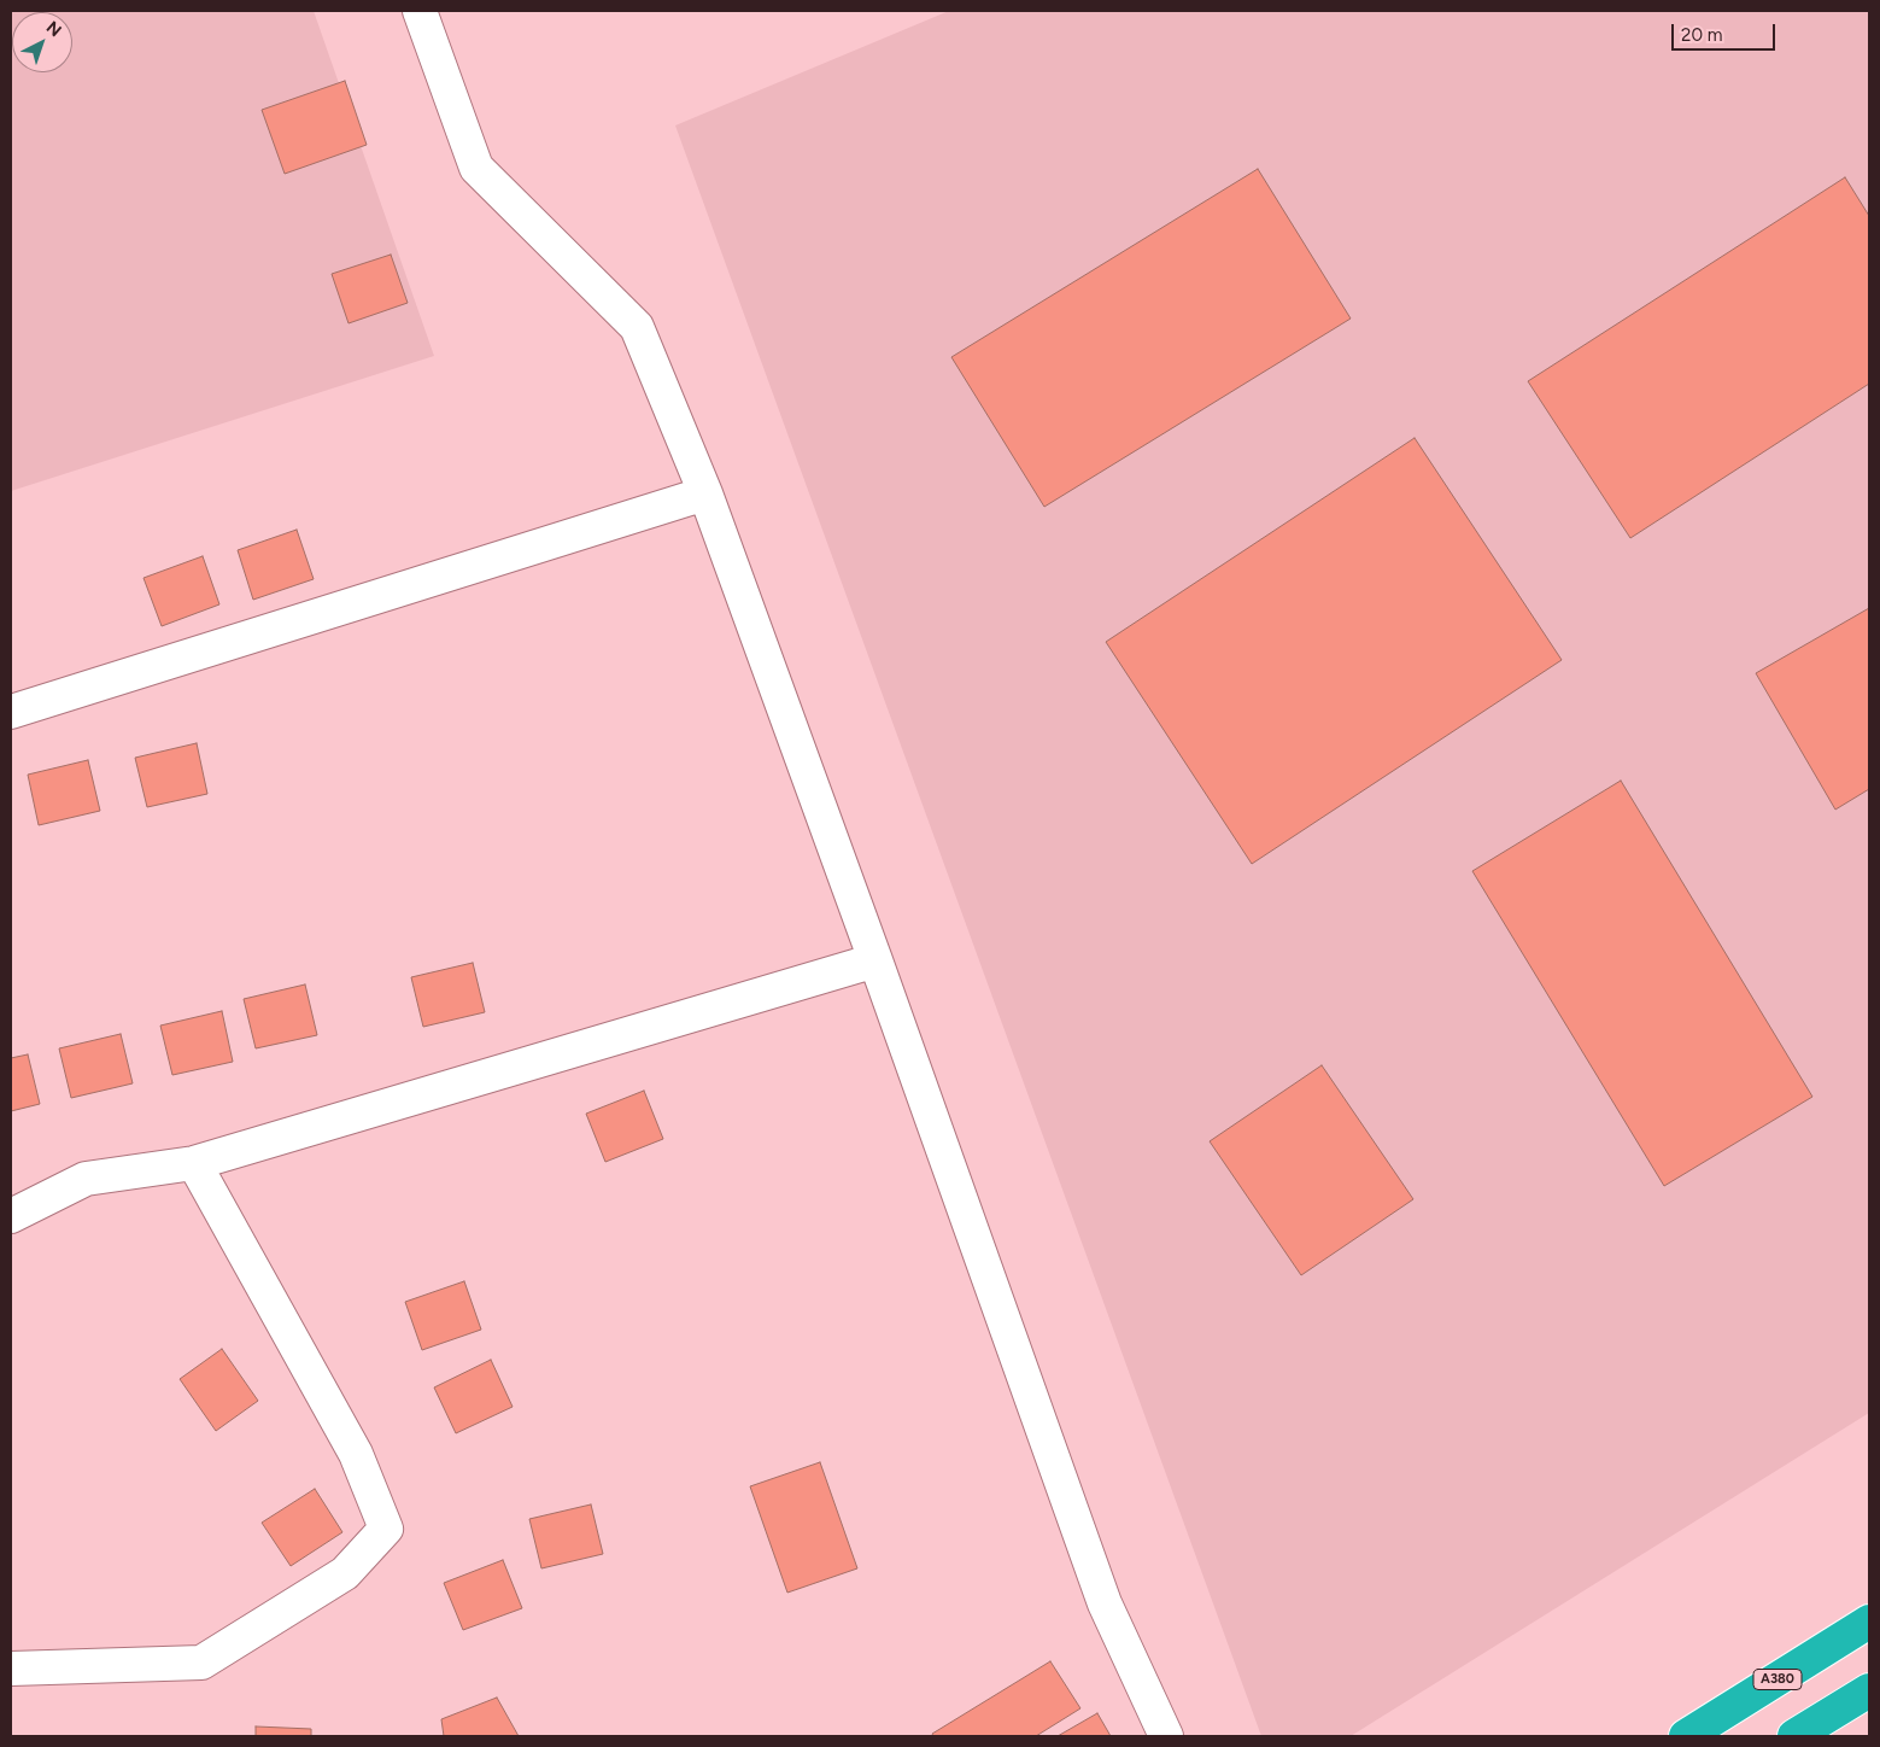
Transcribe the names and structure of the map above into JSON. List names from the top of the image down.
{
  "streets": {
    "highway": ["A380"]
  },
  "scale_bar": "20 m",
  "north": "top right"
}
